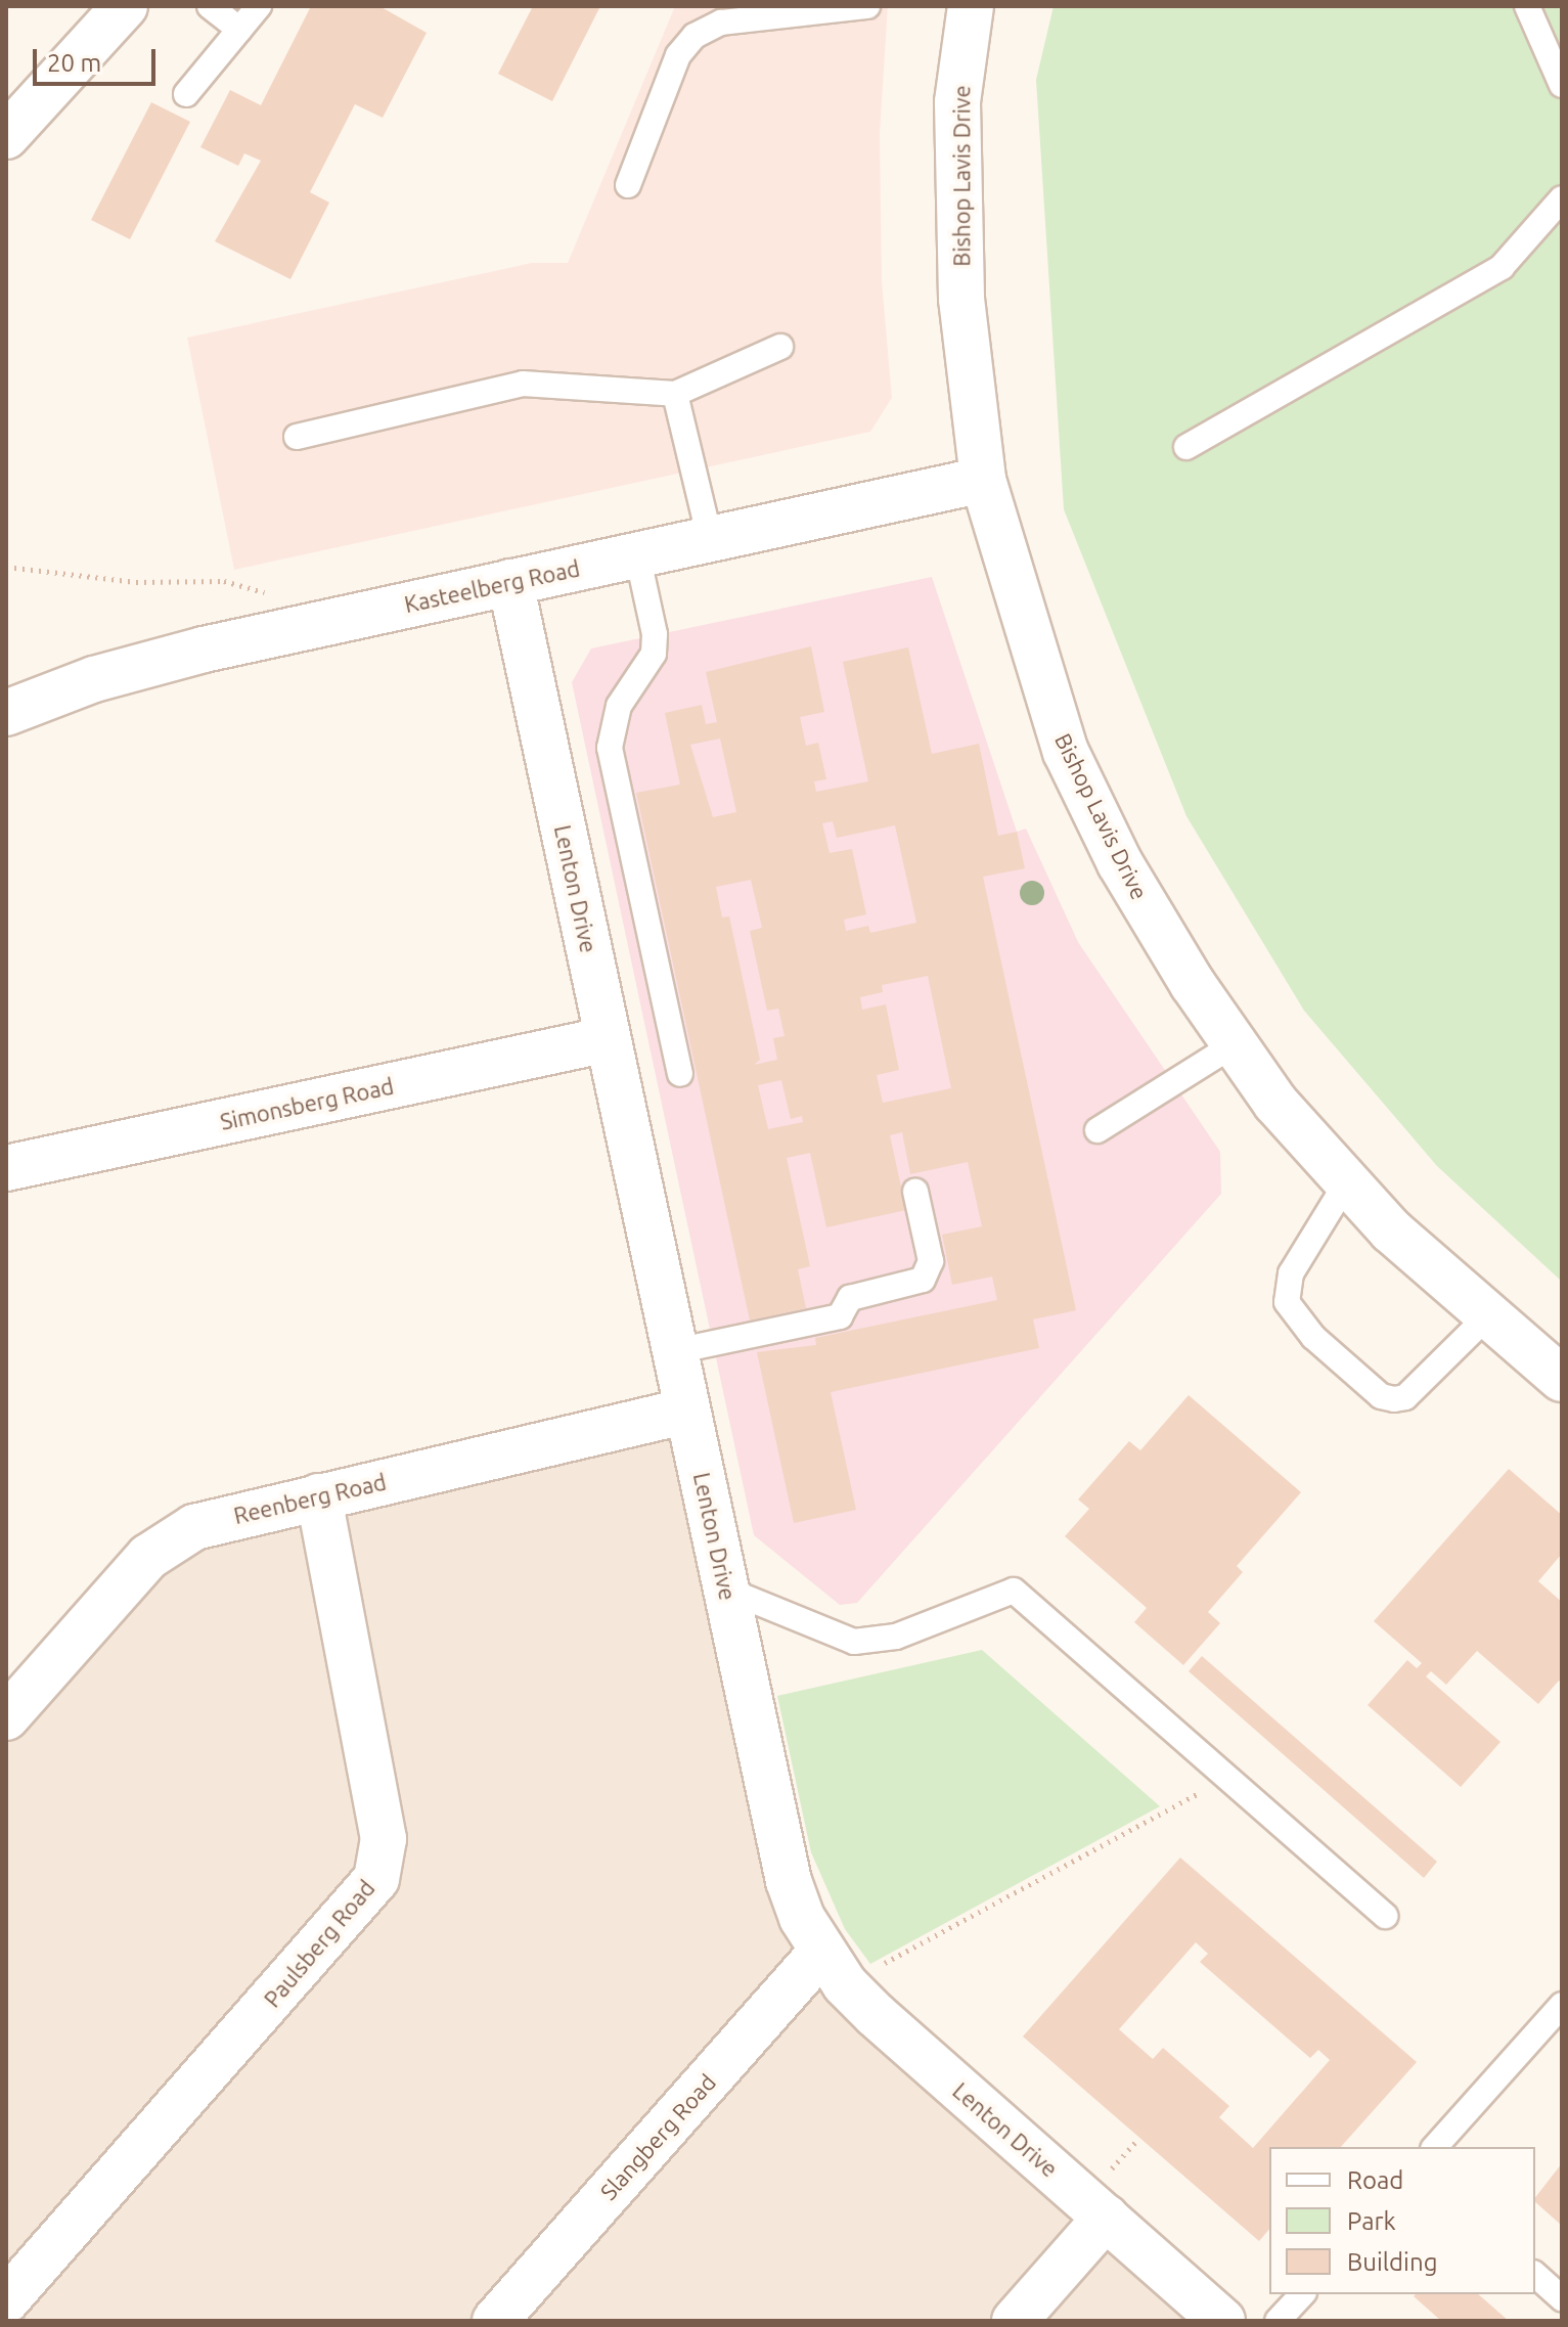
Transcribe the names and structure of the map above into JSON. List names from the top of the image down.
{
  "streets": {
    "street": [
      "Bishop Lavis Drive",
      "Kasteelberg Road",
      "Lenton Drive",
      "Simonsberg Road",
      "Reenberg Road",
      "Paulsberg Road",
      "Slangberg Road"
    ]
  },
  "crossings": [
    ["Bishop Lavis Drive", "Kasteelberg Road"],
    ["Kasteelberg Road", "Lenton Drive"],
    ["Lenton Drive", "Simonsberg Road"],
    ["Lenton Drive", "Reenberg Road"],
    ["Lenton Drive", "Slangberg Road"],
    ["Reenberg Road", "Paulsberg Road"]
  ],
  "legend": ["Road", "Park", "Building"],
  "scale_bar": "20 m"
}
